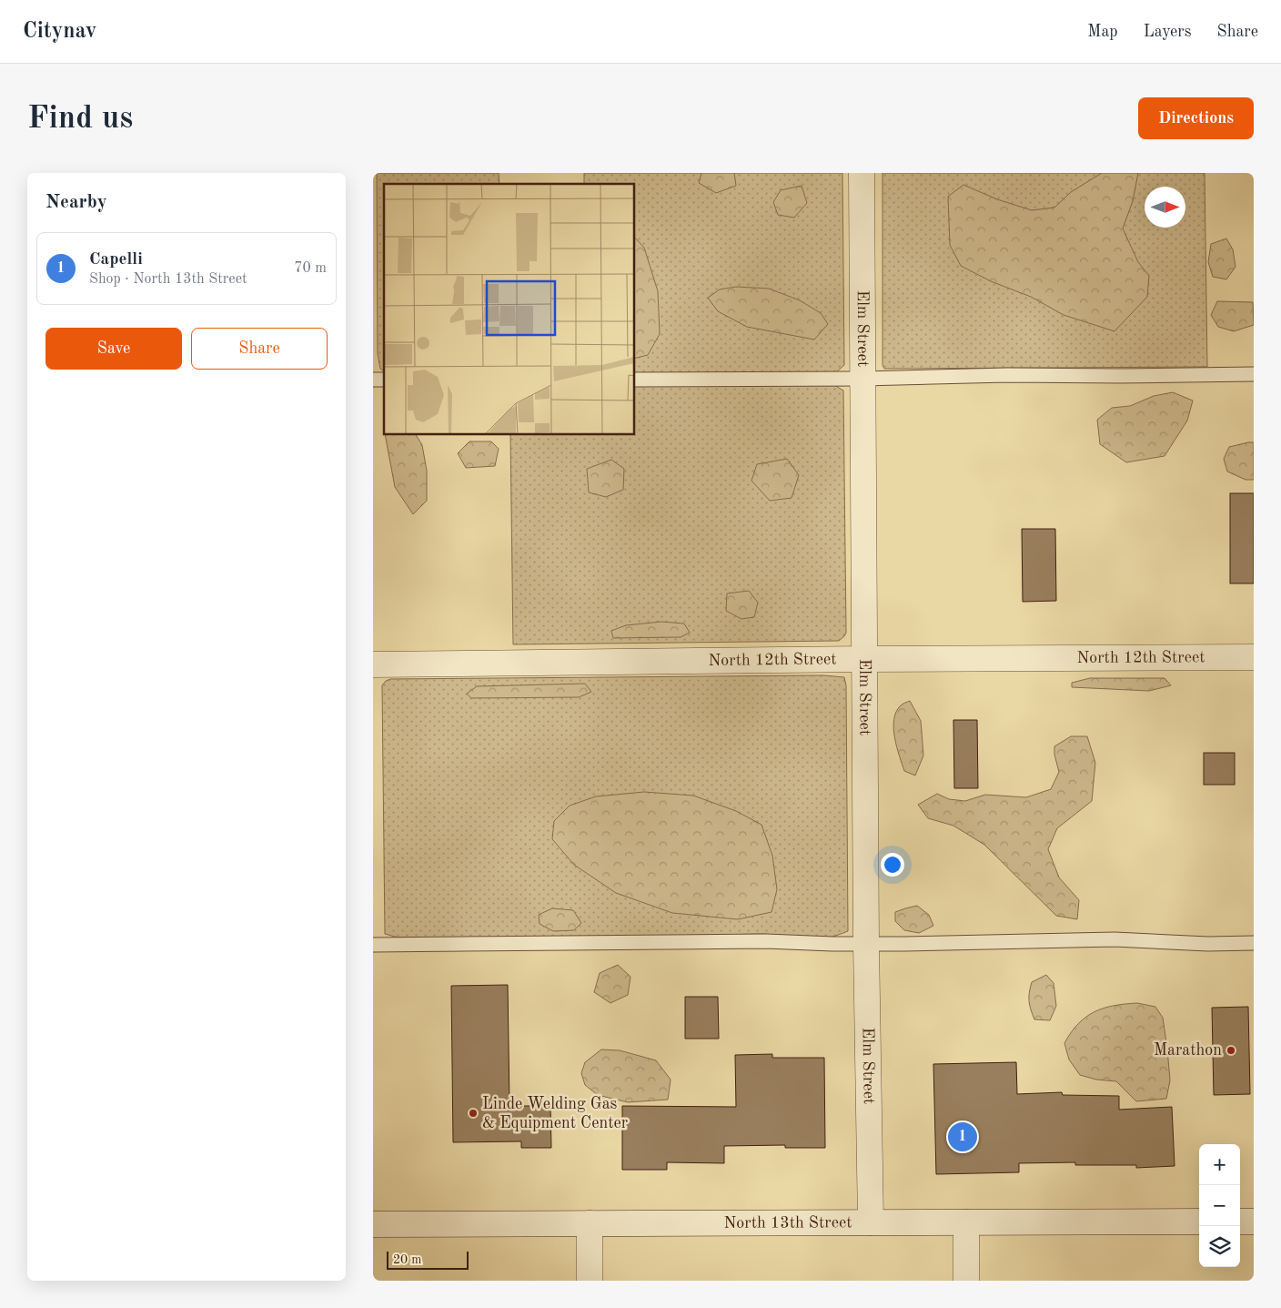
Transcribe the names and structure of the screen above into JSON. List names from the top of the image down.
{
  "streets": {
    "street": ["Elm Street", "North 12th Street", "North 13th Street"]
  },
  "crossings": [
    ["Elm Street", "North 12th Street"],
    ["Elm Street", "North 13th Street"]
  ],
  "places": ["Marathon", "Linde Welding Gas & Equipment Center"],
  "scale_bar": "20 m",
  "north": "right",
  "page": {
    "header": "Citynav",
    "nav": ["Map", "Layers", "Share"],
    "buttons": [
      "Directions",
      ["Save", "Share"]
    ],
    "title": "Find us",
    "heading": "Nearby",
    "list": [
      {
        "mark": "1",
        "name": "Capelli",
        "note": "Shop · North 13th Street",
        "value": "70 m"
      }
    ],
    "pins": "1",
    "map_buttons": ["+", "−"],
    "scale": "20 m"
  }
}
